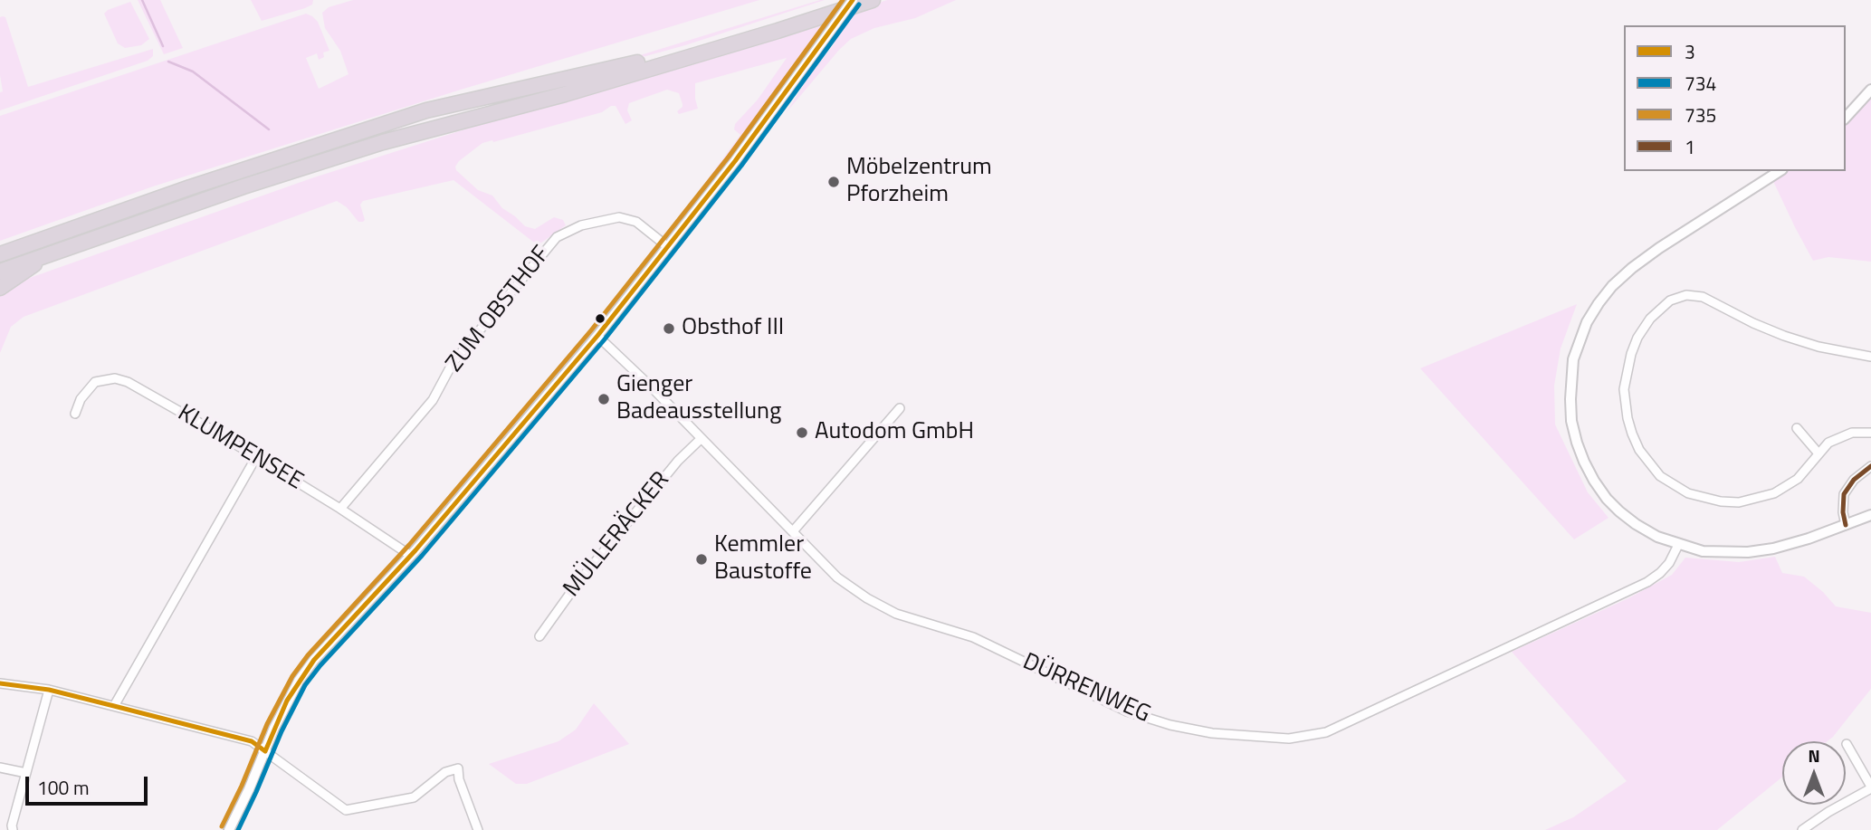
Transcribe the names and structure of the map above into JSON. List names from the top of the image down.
{
  "streets": {
    "street": [
      "ZUM OBSTHOF",
      "KLUMPENSEE",
      "MÜLLERÄCKER",
      "DÜRRENWEG"
    ]
  },
  "crossings": [
    ["ZUM OBSTHOF", "KLUMPENSEE"],
    ["MÜLLERÄCKER", "DÜRRENWEG"]
  ],
  "places": [
    "Möbelzentrum Pforzheim",
    "Obsthof III",
    "Gienger Badeausstellung",
    "Autodom GmbH",
    "Kemmler Baustoffe"
  ],
  "lines": [
    "transit line 3",
    "transit line 735",
    "transit line 734",
    "transit line 1"
  ],
  "legend": [
    "3",
    "734",
    "735",
    "1"
  ],
  "scale_bar": "100 m",
  "north": "top"
}
